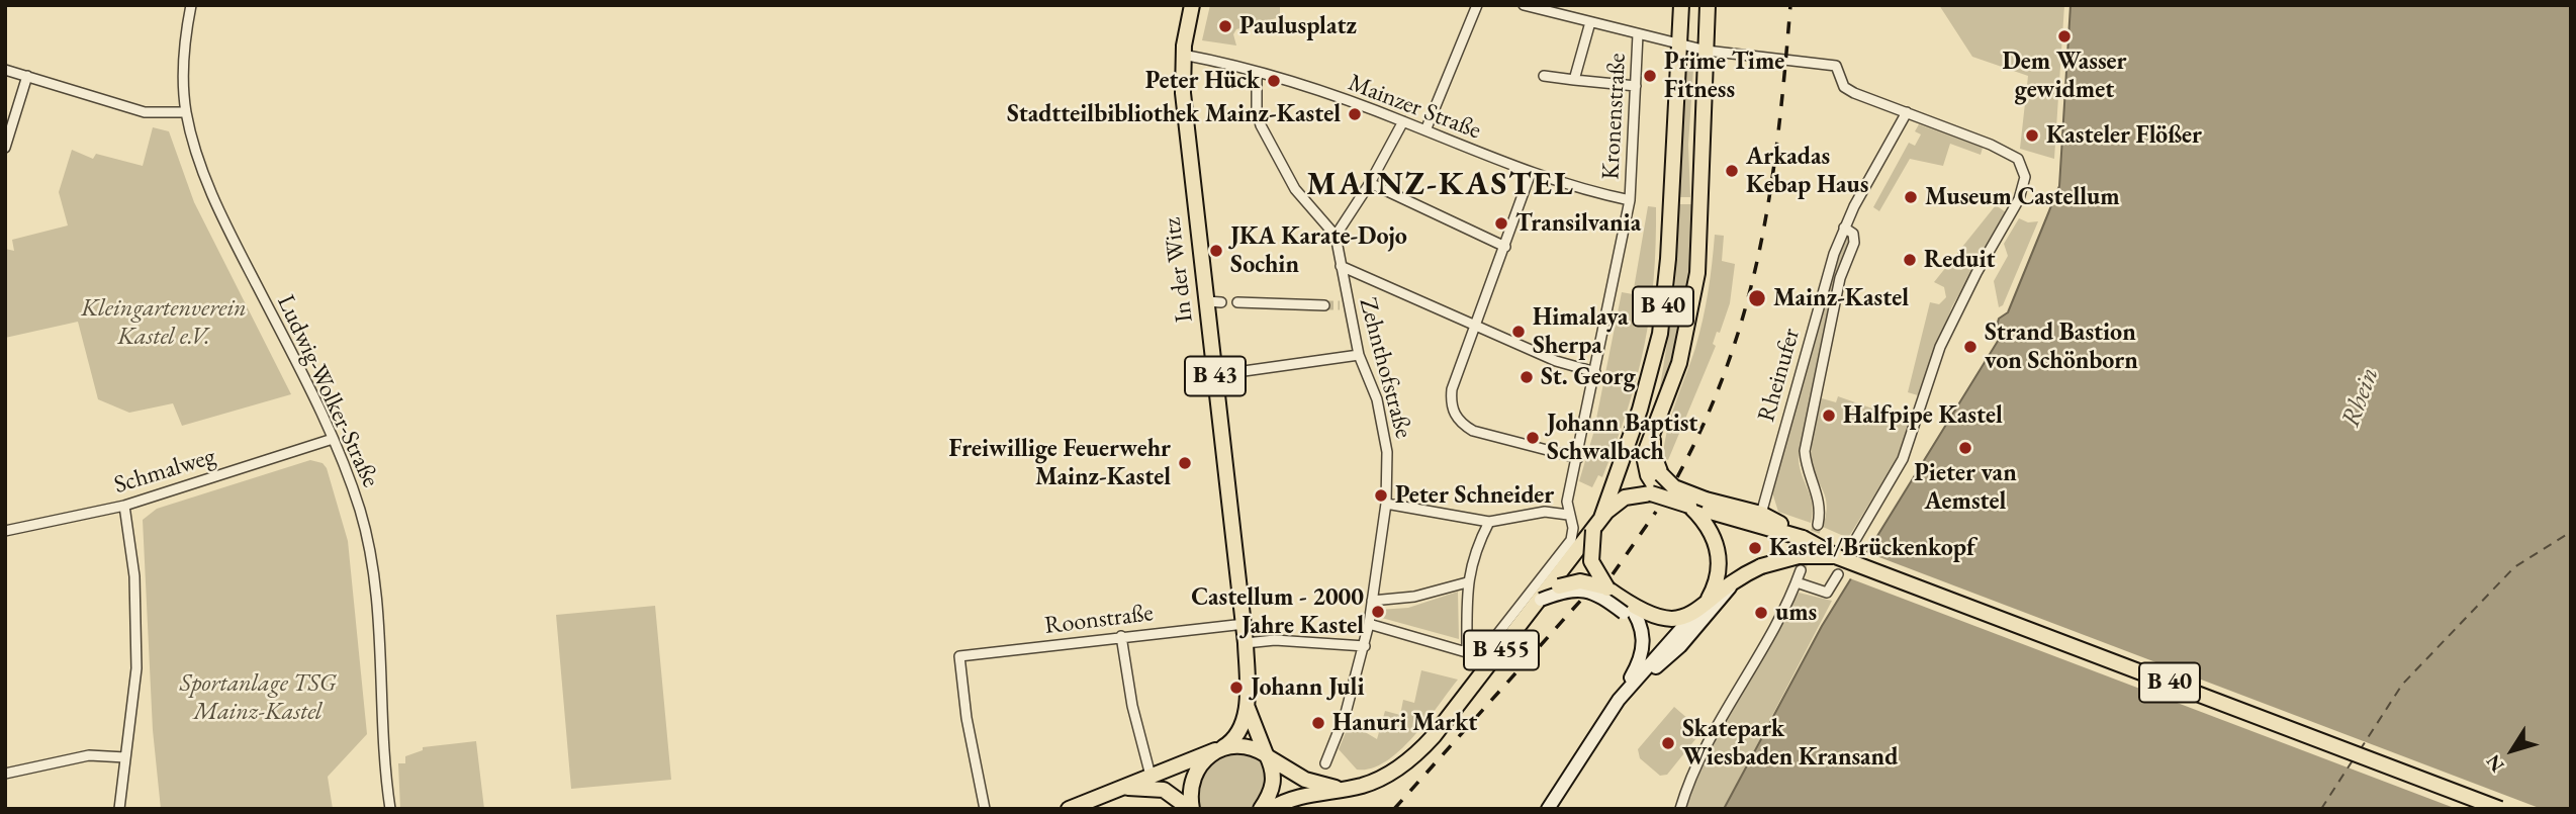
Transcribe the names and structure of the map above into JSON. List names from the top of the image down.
{
  "streets": {
    "main road": [
      "In der Witz",
      "B 40",
      "B 43",
      "B 455"
    ],
    "street": [
      "Mainzer Straße",
      "Kronenstraße",
      "Zehnthofstraße",
      "Rheinufer",
      "Ludwig-Wolker-Straße",
      "Schmalweg",
      "Roonstraße"
    ]
  },
  "crossings": [
    ["Mainzer Straße", "Kronenstraße"],
    ["Mainzer Straße", "In der Witz"],
    ["In der Witz", "Roonstraße"],
    ["In der Witz", "B 455"],
    ["B 40", "Rheinufer"],
    ["B 40", "B 455"],
    ["Ludwig-Wolker-Straße", "Schmalweg"]
  ],
  "districts": ["MAINZ-KASTEL"],
  "water": ["Rhein"],
  "parks": ["Kleingartenverein Kastel e.V.", "Sportanlage TSG Mainz-Kastel"],
  "places": [
    "Paulusplatz",
    "Dem Wasser gewidmet",
    "Prime Time Fitness",
    "Peter Hück",
    "Stadtteilbibliothek Mainz-Kastel",
    "Kasteler Flößer",
    "Arkadas Kebap Haus",
    "Museum Castellum",
    "Transilvania",
    "JKA Karate-Dojo Sochin",
    "Reduit",
    "Mainz-Kastel",
    "Himalaya Sherpa",
    "Strand Bastion von Schönborn",
    "St. Georg",
    "Halfpipe Kastel",
    "Johann Baptist Schwalbach",
    "Pieter van Aemstel",
    "Freiwillige Feuerwehr Mainz-Kastel",
    "Peter Schneider",
    "Kastel/Brückenkopf",
    "Castellum - 2000 Jahre Kastel",
    "ums",
    "Johann Juli",
    "Hanuri Markt",
    "Skatepark Wiesbaden Kransand"
  ],
  "north": "bottom left"
}
